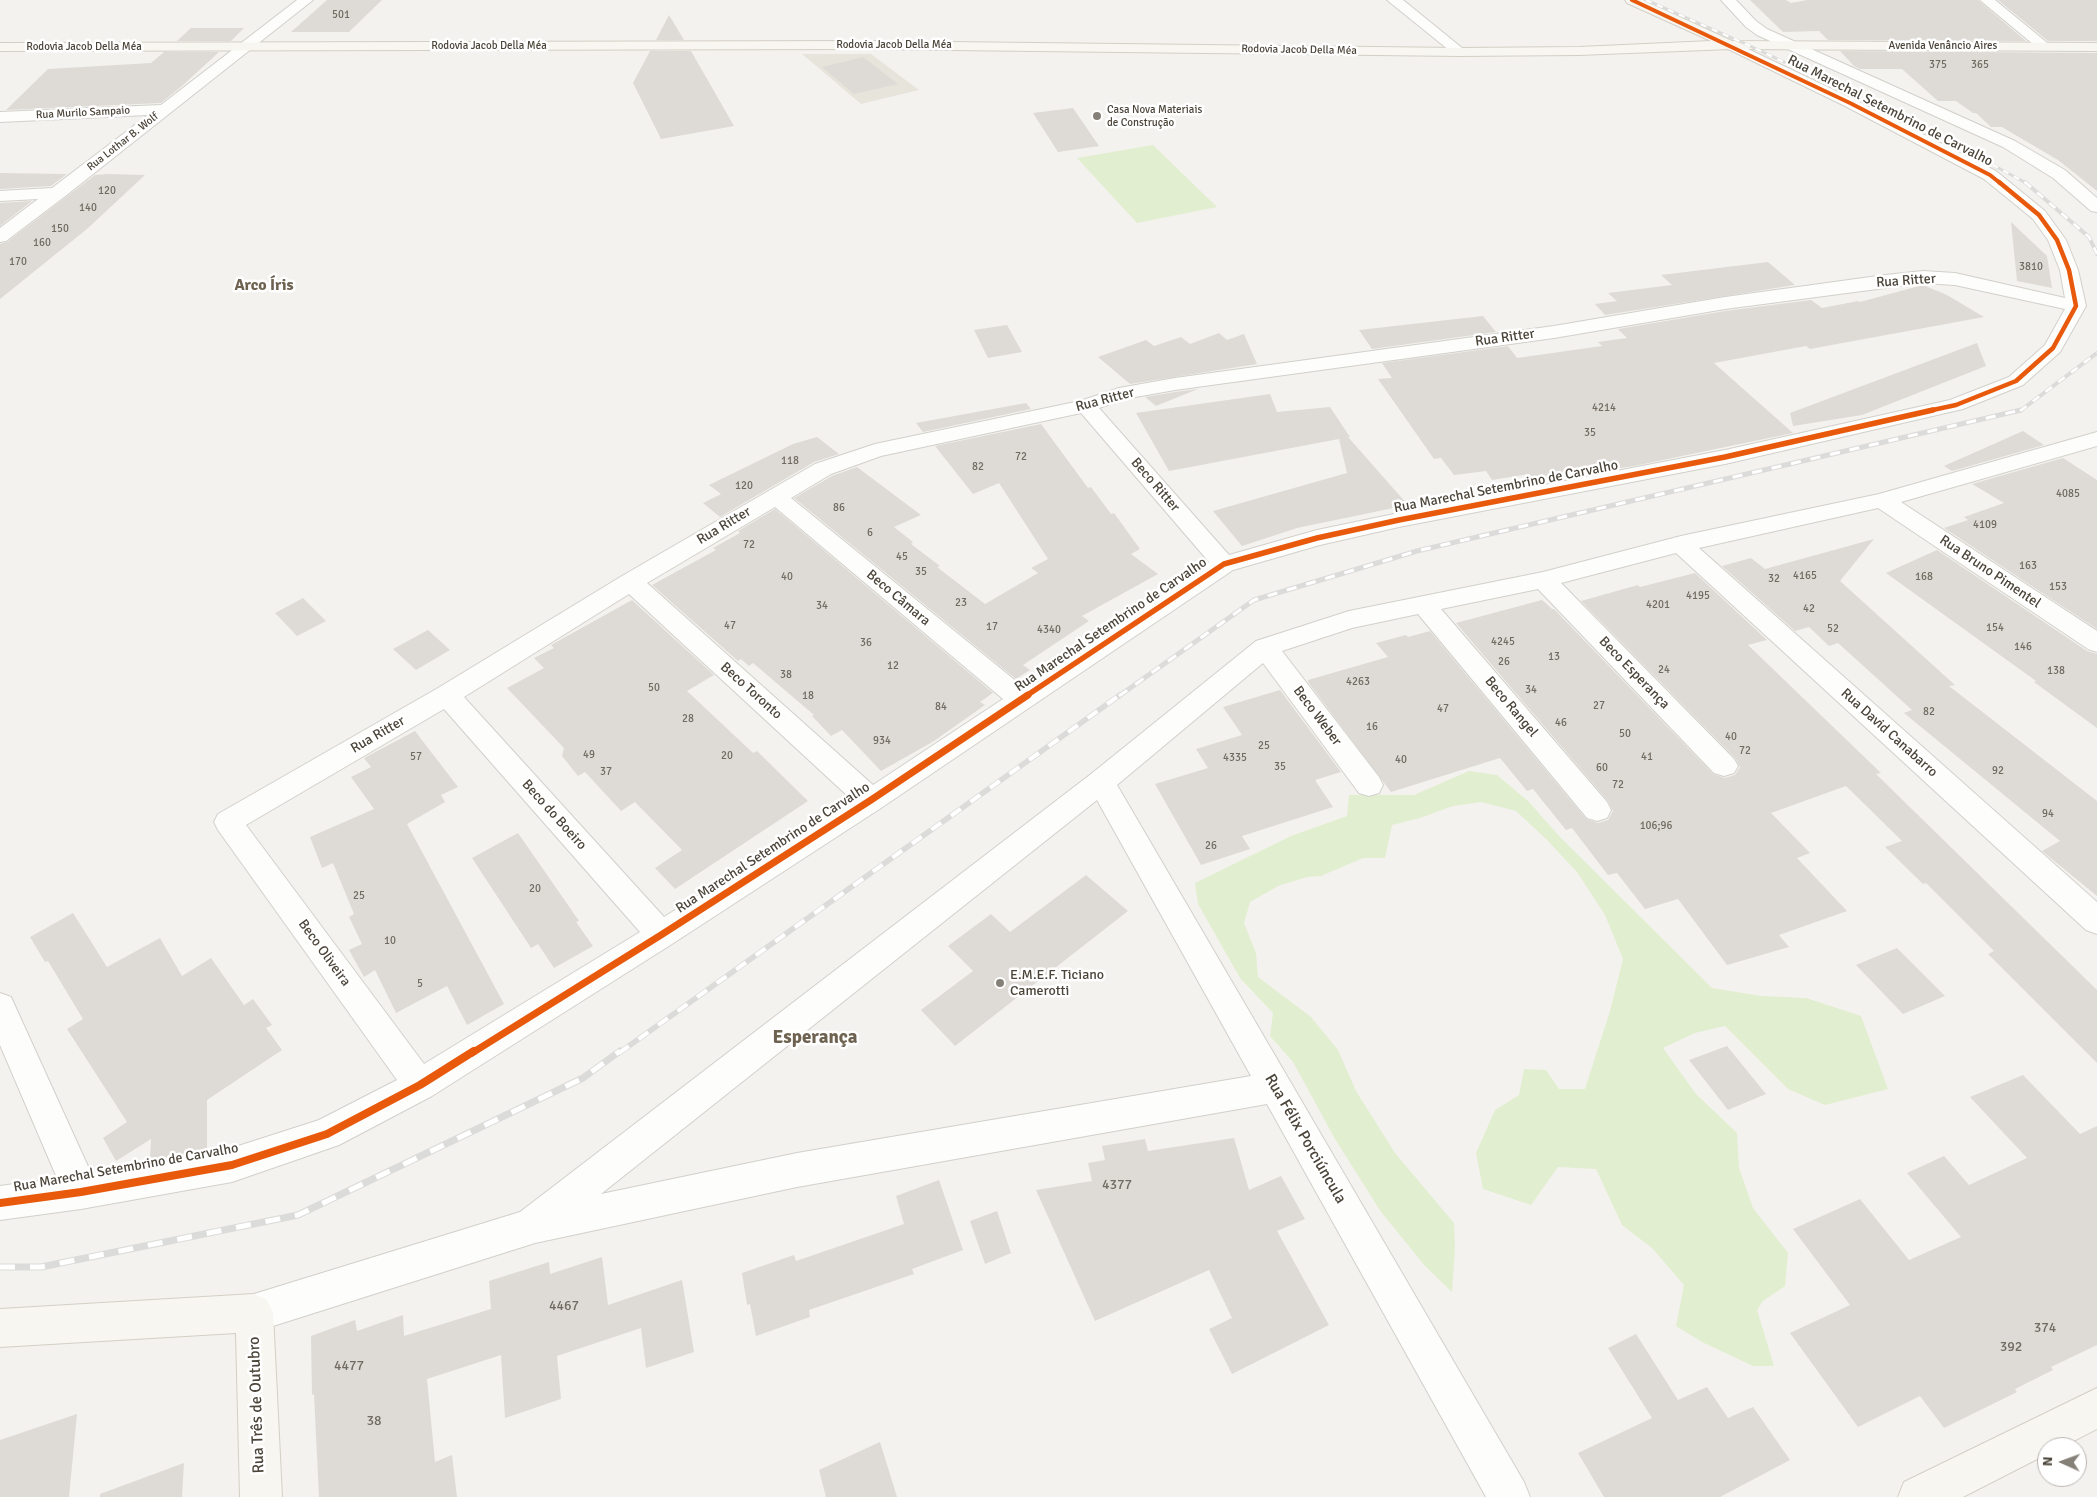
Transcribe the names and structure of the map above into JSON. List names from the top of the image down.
{
  "streets": {
    "street": [
      "Rodovia Jacob Della Méa",
      "Avenida Venâncio Aires",
      "Rua Marechal Setembrino de Carvalho",
      "Rua Murilo Sampaio",
      "Rua Lothar B. Wolf",
      "Rua Ritter",
      "Beco Ritter",
      "Rua Bruno Pimentel",
      "Beco Câmara",
      "Beco Esperança",
      "Beco Toronto",
      "Beco Rangel",
      "Beco Weber",
      "Rua David Canabarro",
      "Beco do Boeiro",
      "Beco Oliveira",
      "Rua Félix Porciúncula",
      "Rua Três de Outubro"
    ]
  },
  "crossings": [
    ["Rodovia Jacob Della Méa", "Avenida Venâncio Aires"],
    ["Rodovia Jacob Della Méa", "Rua Marechal Setembrino de Carvalho"],
    ["Rodovia Jacob Della Méa", "Rua Lothar B. Wolf"],
    ["Avenida Venâncio Aires", "Rua Marechal Setembrino de Carvalho"],
    ["Rua Marechal Setembrino de Carvalho", "Rua Ritter"],
    ["Rua Marechal Setembrino de Carvalho", "Beco Ritter"],
    ["Rua Marechal Setembrino de Carvalho", "Beco Câmara"],
    ["Rua Marechal Setembrino de Carvalho", "Beco Toronto"],
    ["Rua Marechal Setembrino de Carvalho", "Beco do Boeiro"],
    ["Rua Marechal Setembrino de Carvalho", "Beco Oliveira"],
    ["Rua Murilo Sampaio", "Rua Lothar B. Wolf"],
    ["Rua Ritter", "Beco Ritter"],
    ["Rua Ritter", "Beco Câmara"],
    ["Rua Ritter", "Beco Toronto"],
    ["Rua Ritter", "Beco do Boeiro"],
    ["Rua Ritter", "Beco Oliveira"]
  ],
  "districts": ["Arco Íris", "Esperança"],
  "places": ["Casa Nova Materiais de Construção", "E.M.E.F. Ticiano Camerotti"],
  "house_numbers": [
    "501",
    "375",
    "365",
    "120",
    "140",
    "150",
    "160",
    "170",
    "3810",
    "4214",
    "35",
    "72",
    "118",
    "82",
    "120",
    "4085",
    "86",
    "4109",
    "6",
    "72",
    "45",
    "163",
    "35",
    "4165",
    "40",
    "168",
    "32",
    "153",
    "4195",
    "23",
    "4201",
    "34",
    "42",
    "47",
    "17",
    "154",
    "52",
    "4340",
    "4245",
    "36",
    "146",
    "13",
    "26",
    "12",
    "24",
    "138",
    "38",
    "4263",
    "50",
    "34",
    "18",
    "27",
    "84",
    "47",
    "82",
    "28",
    "46",
    "16",
    "50",
    "40",
    "934",
    "25",
    "72",
    "49",
    "20",
    "57",
    "41",
    "4335",
    "40",
    "35",
    "60",
    "92",
    "37",
    "72",
    "94",
    "106;96",
    "26",
    "20",
    "25",
    "10",
    "5",
    "4377",
    "4467",
    "374",
    "392",
    "4477",
    "38"
  ],
  "north": "left"
}
